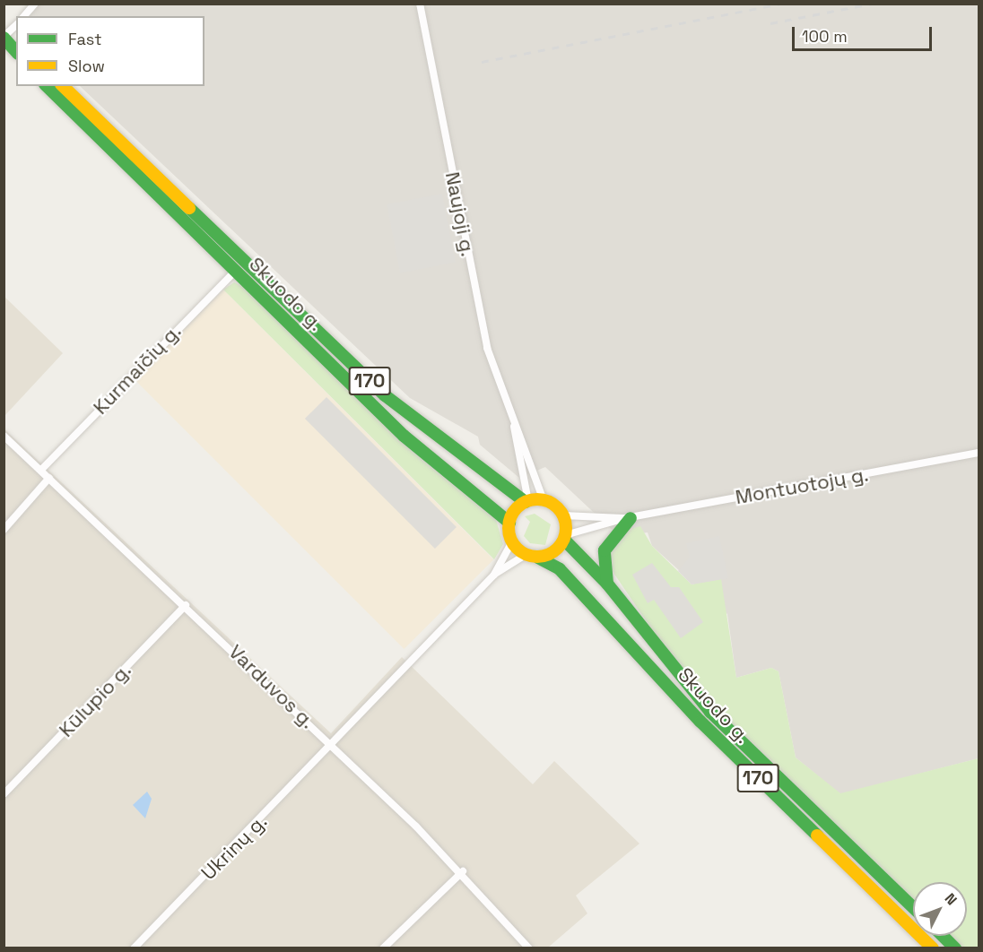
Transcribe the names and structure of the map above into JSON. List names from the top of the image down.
{
  "streets": {
    "main road": ["Skuodo g.", "170"],
    "street": [
      "Naujoji g.",
      "Kurmaičių g.",
      "Montuotojų g.",
      "Varduvos g.",
      "Kūlupio g.",
      "Ukrinų g."
    ]
  },
  "crossings": [
    ["Naujoji g.", "Skuodo g."],
    ["Naujoji g.", "Montuotojų g."],
    ["Skuodo g.", "Kurmaičių g."],
    ["Skuodo g.", "Montuotojų g."],
    ["Kurmaičių g.", "Varduvos g."],
    ["Varduvos g.", "Kūlupio g."],
    ["Varduvos g.", "Ukrinų g."]
  ],
  "legend": ["Fast", "Slow"],
  "scale_bar": "100 m",
  "north": "top right"
}
